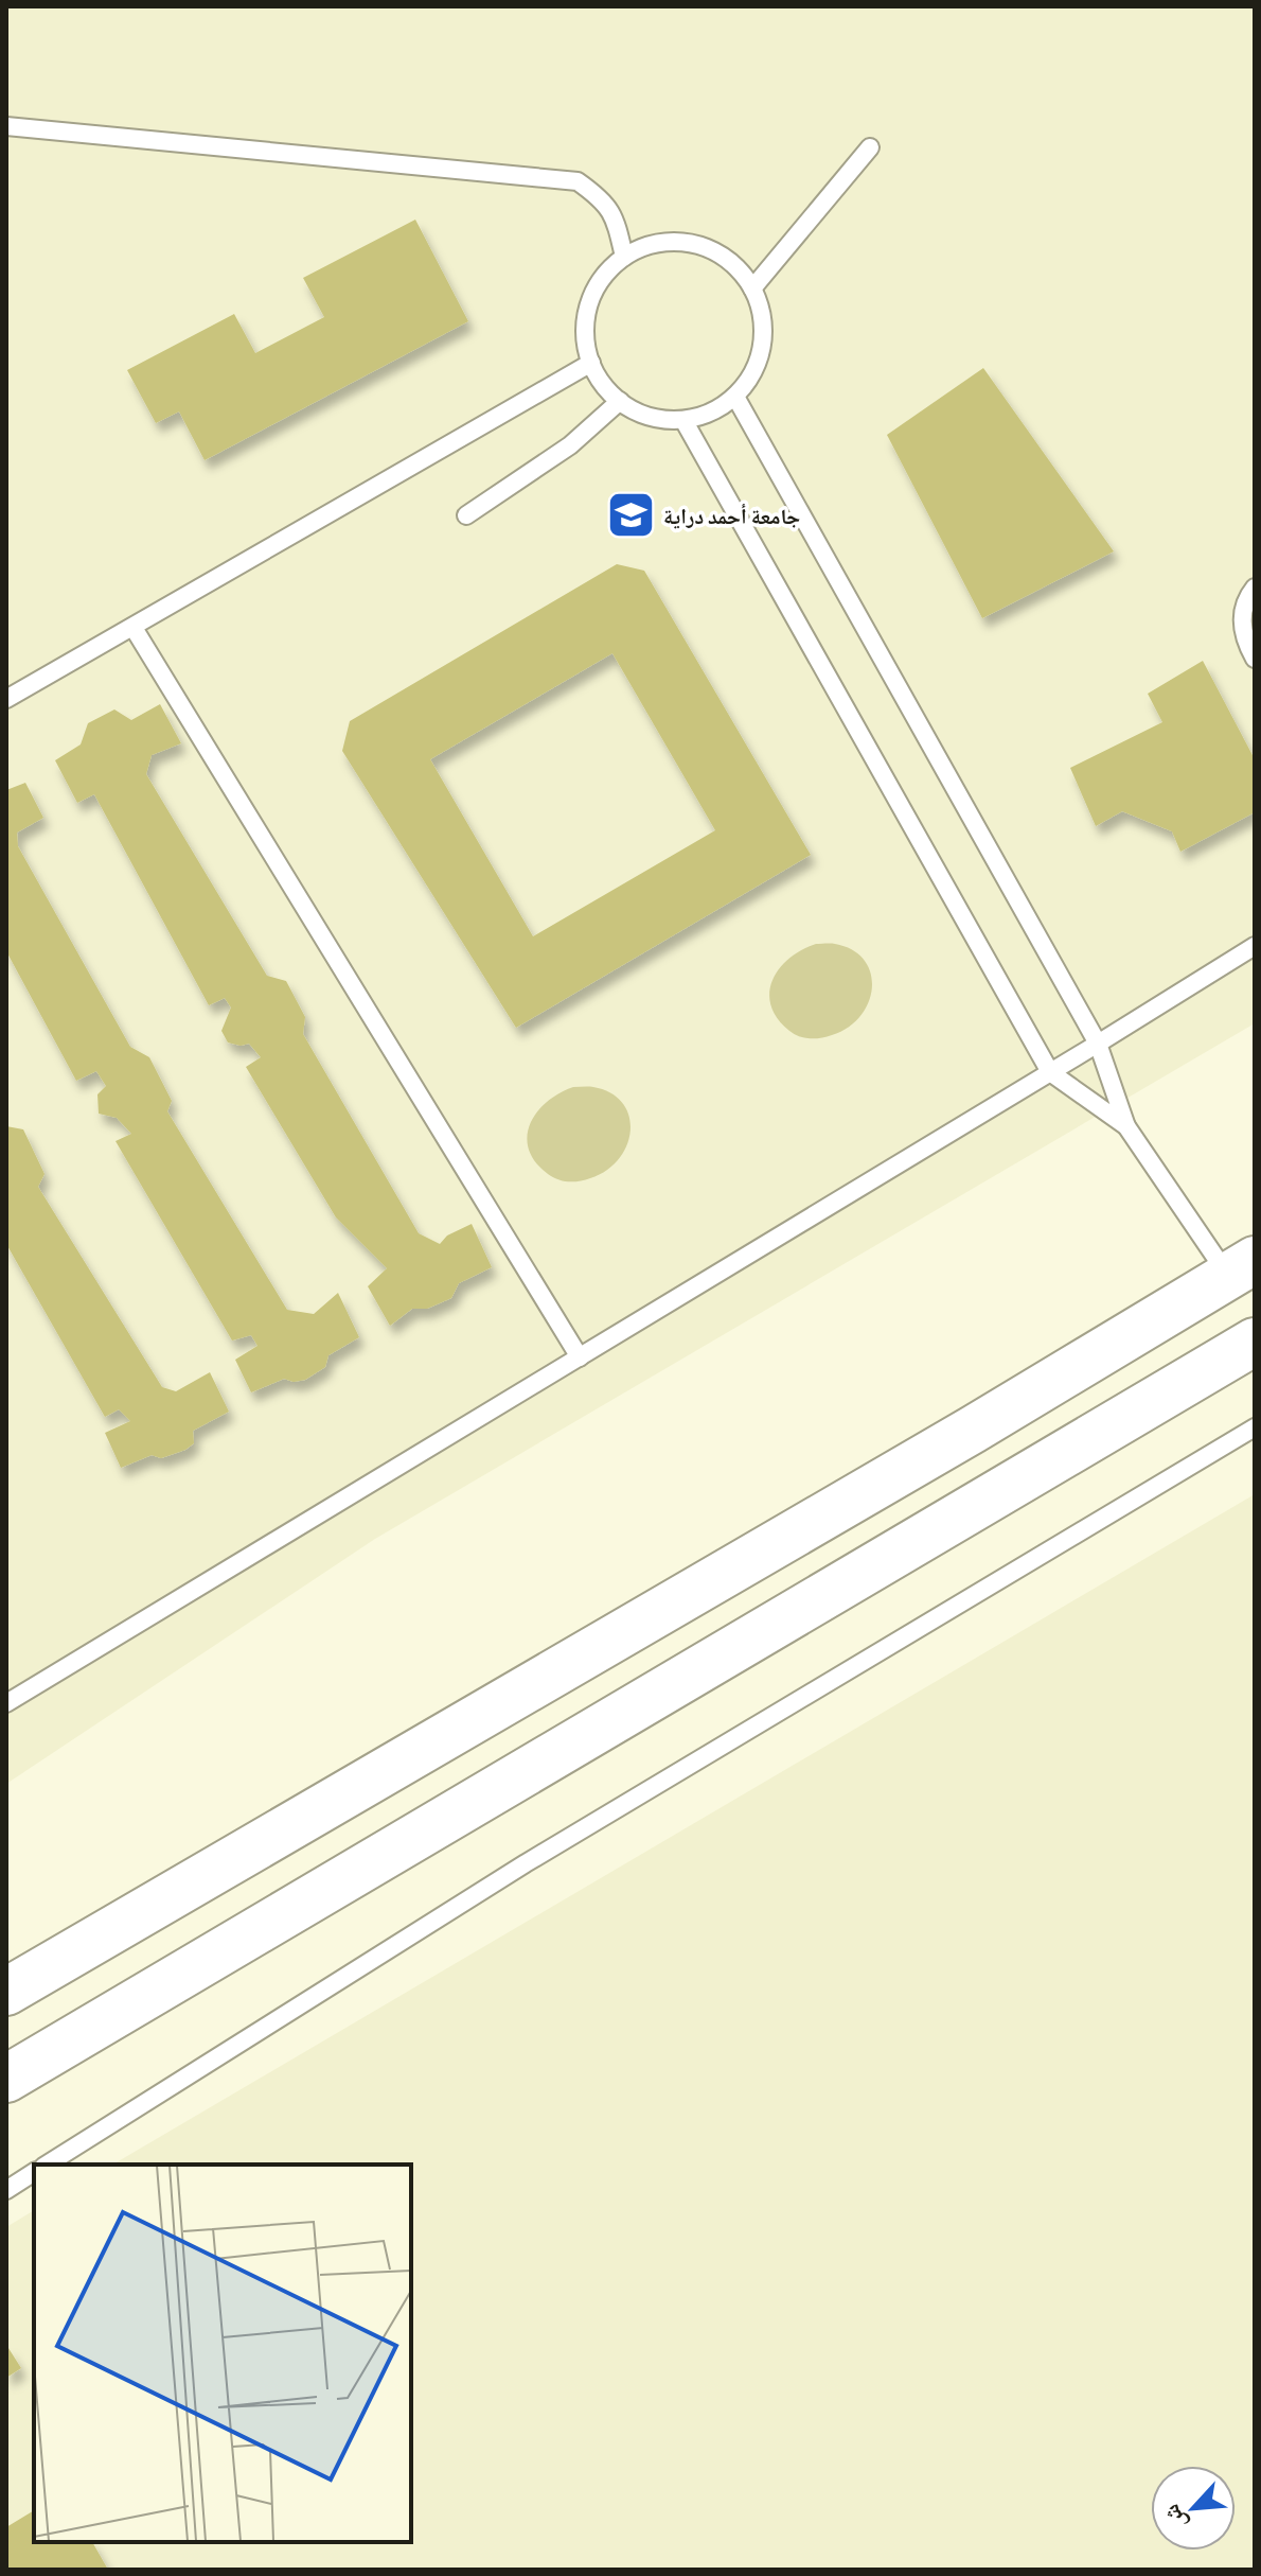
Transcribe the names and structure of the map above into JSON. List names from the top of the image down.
{
  "places": {
    "school or university": ["جامعة أحمد دراية"]
  },
  "north": "bottom left"
}
